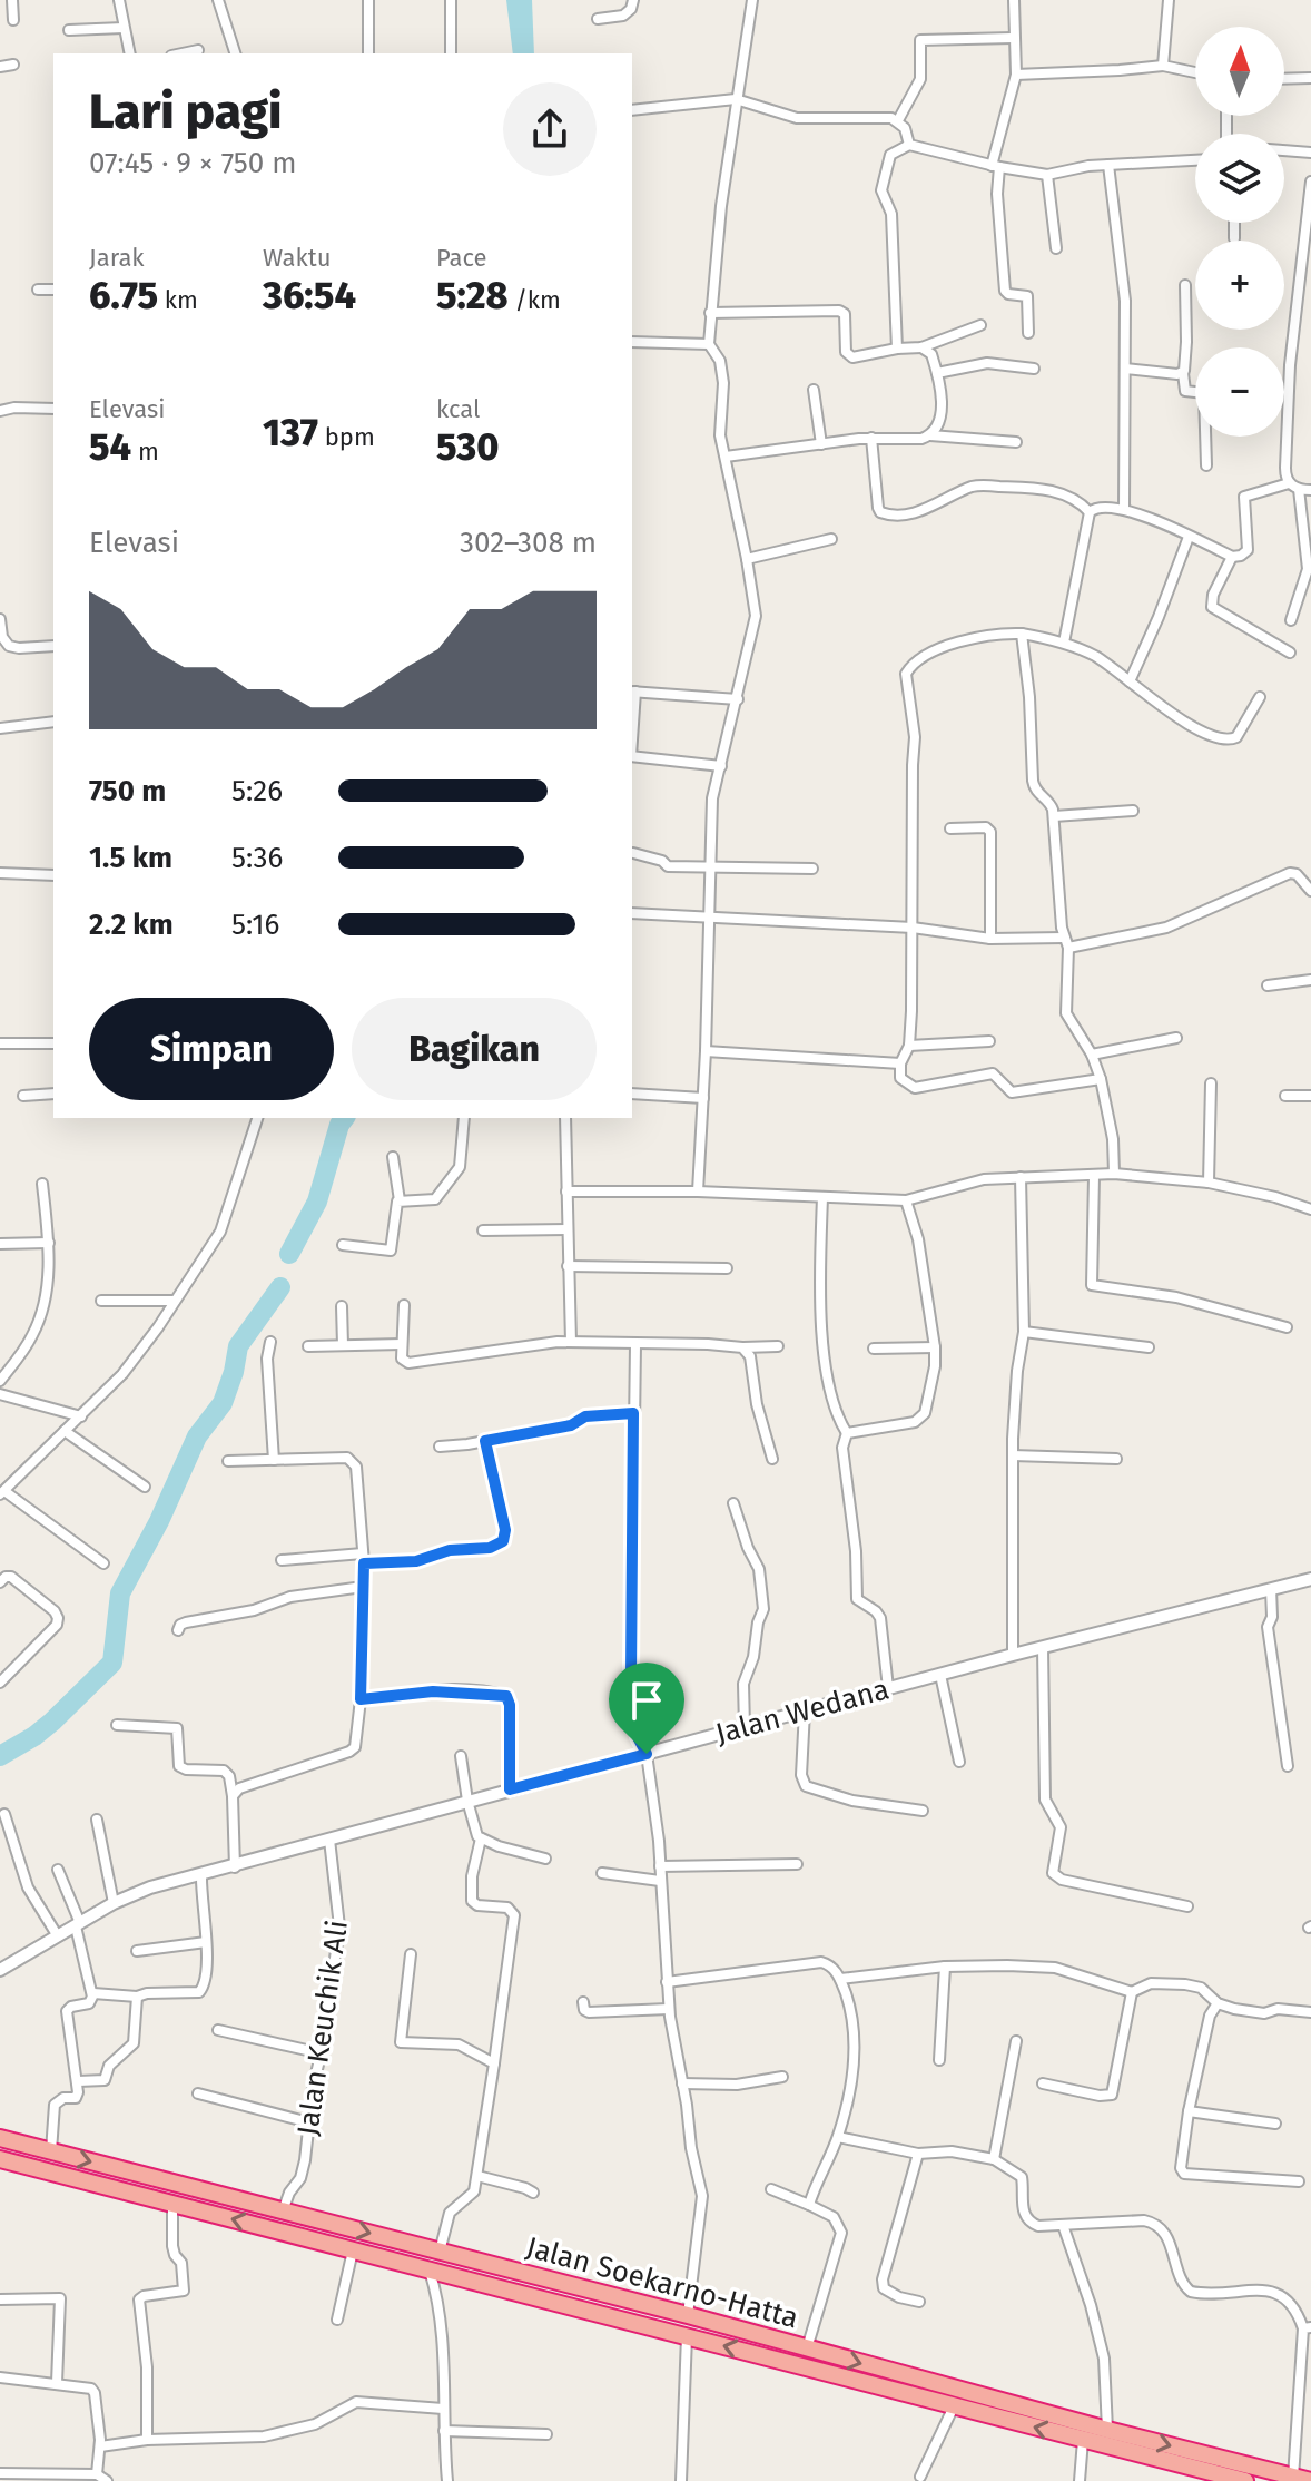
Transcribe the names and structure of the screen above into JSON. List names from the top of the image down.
{
  "streets": {
    "highway": ["Jalan Soekarno-Hatta"],
    "street": ["Jalan Wedana", "Jalan Keuchik Ali"]
  },
  "crossings": [
    ["Jalan Wedana", "Jalan Keuchik Ali"],
    ["Jalan Keuchik Ali", "Jalan Soekarno-Hatta"]
  ],
  "north": "top",
  "page": {
    "map_buttons": ["+", "−"],
    "heading": ["Lari pagi", "07:45 · 9 × 750 m"],
    "stats": [
      ["Jarak", "6.75 km"],
      ["Waktu", "36:54"],
      ["Pace", "5:28 /km"],
      ["Elevasi", "54 m"],
      ["137 bpm"],
      ["kcal", "530"]
    ],
    "chart": ["Elevasi", "302–308 m"],
    "list": [
      {
        "name": "750 m",
        "note": "5:26"
      },
      {
        "name": "1.5 km",
        "note": "5:36"
      },
      {
        "name": "2.2 km",
        "note": "5:16"
      }
    ],
    "buttons": ["Simpan", "Bagikan"]
  }
}
